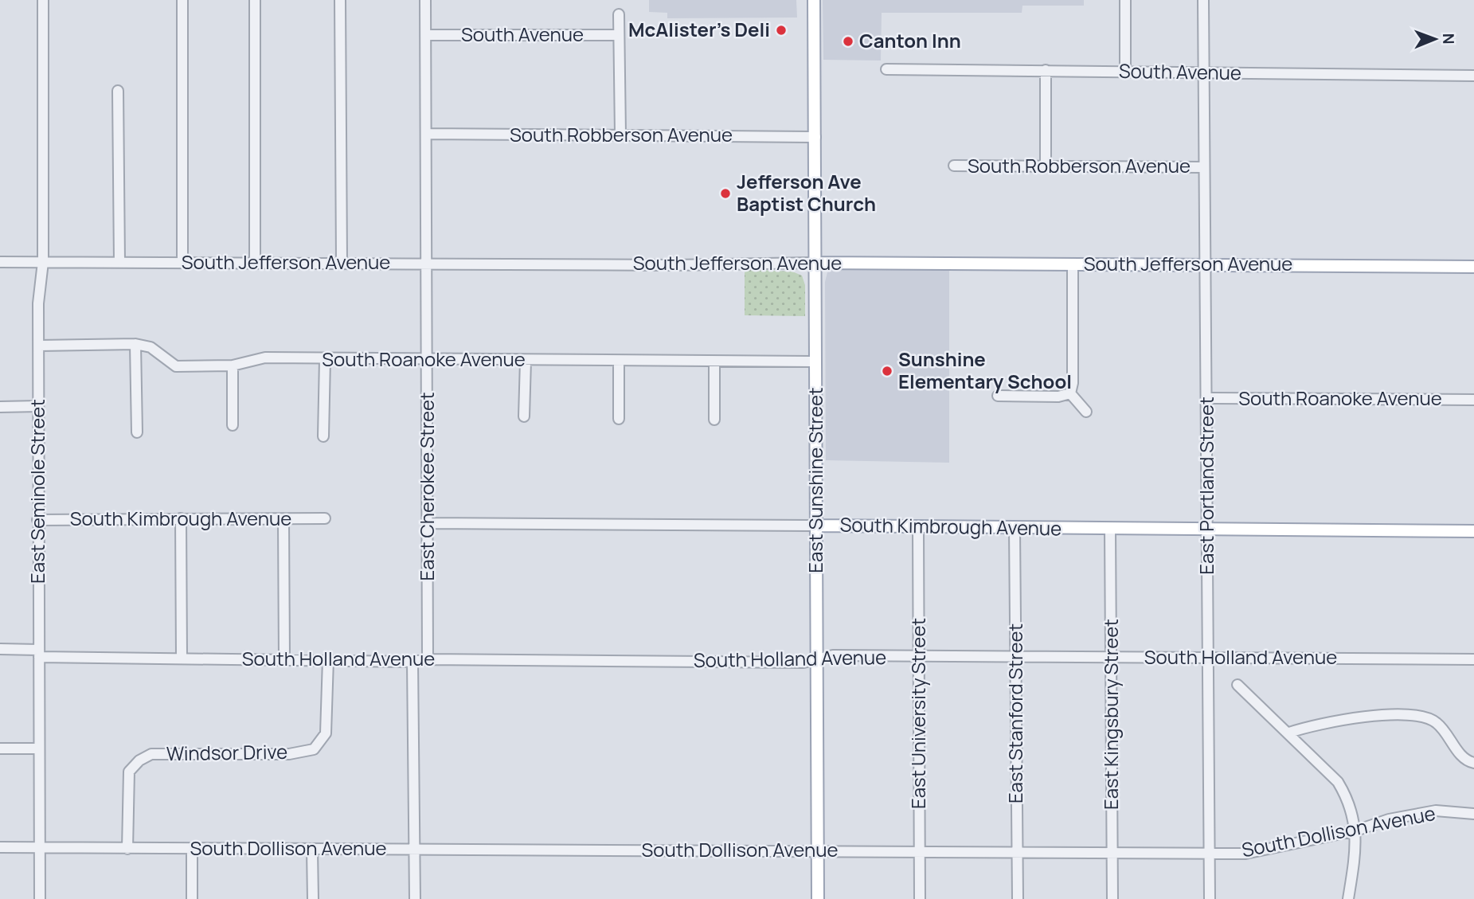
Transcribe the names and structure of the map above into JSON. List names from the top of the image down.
{
  "streets": {
    "main road": ["South Jefferson Avenue", "East Sunshine Street", "South Kimbrough Avenue"],
    "street": [
      "South Avenue",
      "South Robberson Avenue",
      "South Roanoke Avenue",
      "East Portland Street",
      "East Cherokee Street",
      "East Seminole Street",
      "South Holland Avenue",
      "East University Street",
      "East Stanford Street",
      "East Kingsbury Street",
      "Windsor Drive",
      "South Dollison Avenue"
    ]
  },
  "crossings": [
    ["South Avenue", "East Portland Street"],
    ["South Avenue", "East Cherokee Street"],
    ["South Robberson Avenue", "East Sunshine Street"],
    ["South Robberson Avenue", "East Portland Street"],
    ["South Robberson Avenue", "East Cherokee Street"],
    ["South Jefferson Avenue", "East Sunshine Street"],
    ["South Jefferson Avenue", "East Portland Street"],
    ["South Jefferson Avenue", "East Cherokee Street"],
    ["South Jefferson Avenue", "East Seminole Street"],
    ["South Roanoke Avenue", "East Sunshine Street"],
    ["South Roanoke Avenue", "East Portland Street"],
    ["South Roanoke Avenue", "East Cherokee Street"],
    ["South Roanoke Avenue", "East Seminole Street"],
    ["East Sunshine Street", "South Kimbrough Avenue"],
    ["East Sunshine Street", "South Holland Avenue"],
    ["East Sunshine Street", "South Dollison Avenue"],
    ["East Portland Street", "South Kimbrough Avenue"],
    ["East Portland Street", "South Holland Avenue"],
    ["East Portland Street", "South Dollison Avenue"],
    ["East Cherokee Street", "South Kimbrough Avenue"],
    ["East Cherokee Street", "South Holland Avenue"],
    ["East Seminole Street", "South Kimbrough Avenue"],
    ["East Seminole Street", "South Holland Avenue"],
    ["East Seminole Street", "South Dollison Avenue"],
    ["South Kimbrough Avenue", "East University Street"],
    ["South Kimbrough Avenue", "East Stanford Street"],
    ["South Kimbrough Avenue", "East Kingsbury Street"],
    ["South Holland Avenue", "East University Street"],
    ["South Holland Avenue", "East Stanford Street"],
    ["South Holland Avenue", "East Kingsbury Street"],
    ["South Holland Avenue", "Windsor Drive"],
    ["East University Street", "South Dollison Avenue"],
    ["East Stanford Street", "South Dollison Avenue"],
    ["East Kingsbury Street", "South Dollison Avenue"],
    ["Windsor Drive", "South Dollison Avenue"]
  ],
  "places": [
    "McAlister's Deli",
    "Canton Inn",
    "Jefferson Ave Baptist Church",
    "Sunshine Elementary School"
  ],
  "north": "right"
}
